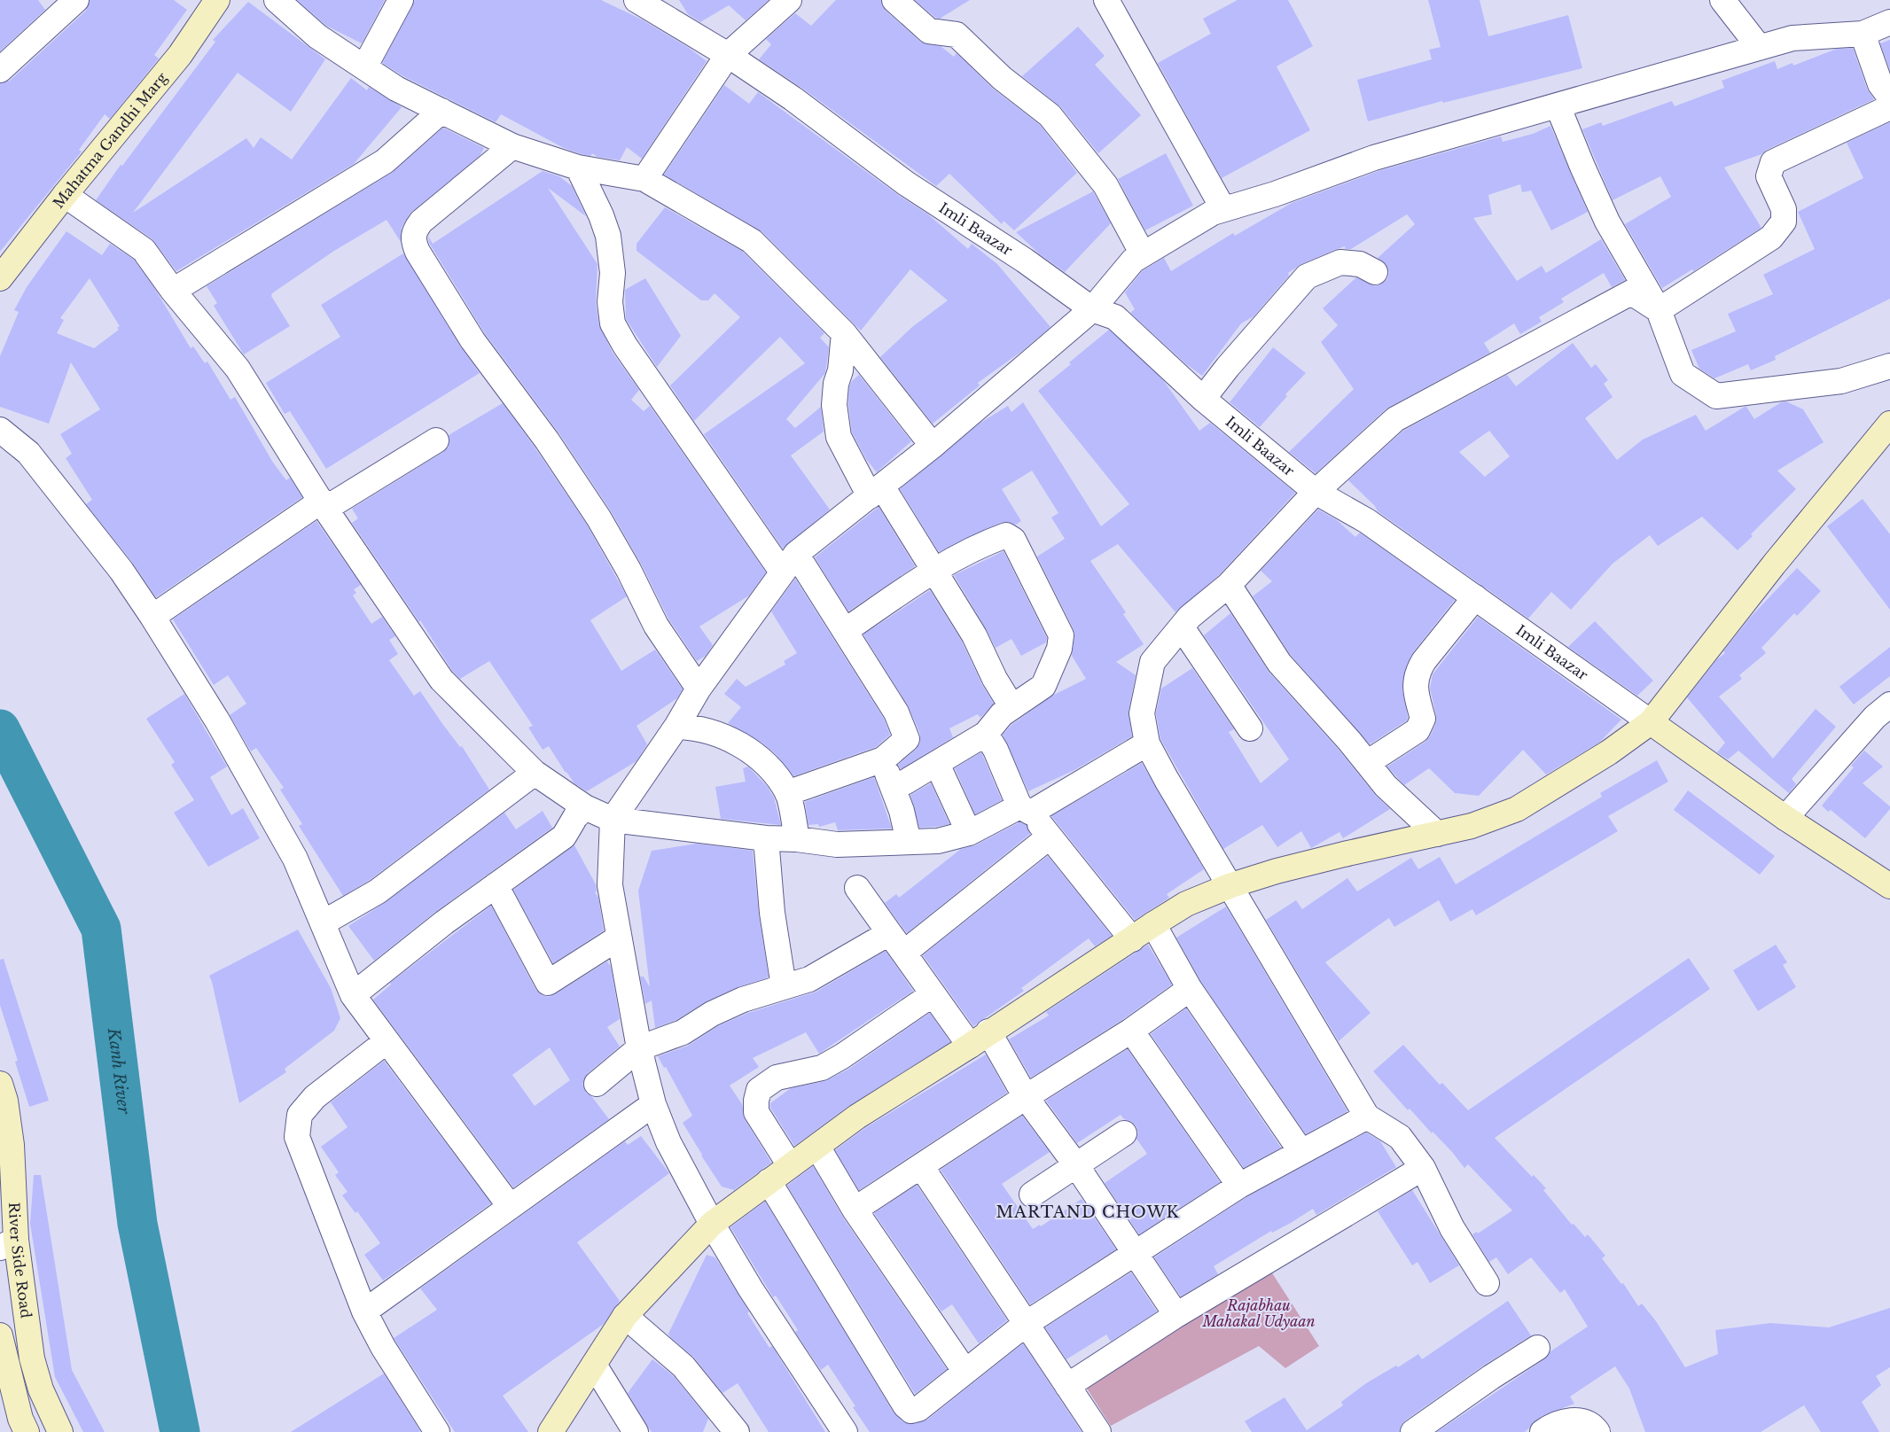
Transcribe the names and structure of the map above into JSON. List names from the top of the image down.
{
  "streets": {
    "main road": ["Mahatma Gandhi Marg", "Imli Baazar", "River Side Road"]
  },
  "districts": ["MARTAND CHOWK"],
  "water": ["Kanh River"],
  "parks": ["Rajabhau Mahakal Udyaan"]
}
